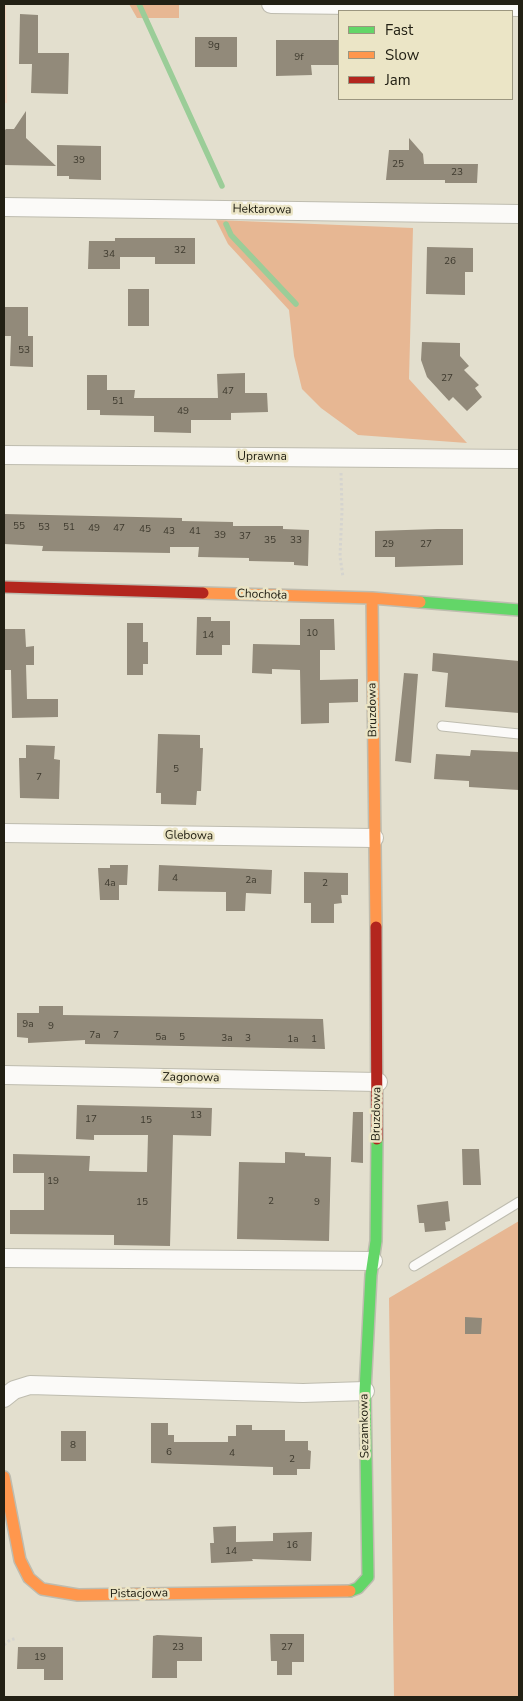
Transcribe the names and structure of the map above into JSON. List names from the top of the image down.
{
  "streets": {
    "street": [
      "Hektarowa",
      "Uprawna",
      "Chochoła",
      "Bruzdowa",
      "Glebowa",
      "Zagonowa",
      "Sezamkowa",
      "Pistacjowa"
    ]
  },
  "crossings": [
    ["Chochoła", "Bruzdowa"],
    ["Bruzdowa", "Glebowa"],
    ["Bruzdowa", "Zagonowa"],
    ["Bruzdowa", "Sezamkowa"],
    ["Sezamkowa", "Pistacjowa"]
  ],
  "house_numbers": [
    "9g",
    "9f",
    "39",
    "25",
    "23",
    "32",
    "34",
    "26",
    "53",
    "27",
    "47",
    "51",
    "49",
    "55",
    "53",
    "51",
    "49",
    "47",
    "45",
    "43",
    "41",
    "39",
    "37",
    "35",
    "33",
    "29",
    "27",
    "10",
    "14",
    "5",
    "7",
    "4",
    "2a",
    "4a",
    "2",
    "9a",
    "9",
    "7a",
    "7",
    "5a",
    "5",
    "3a",
    "3",
    "1a",
    "1",
    "13",
    "17",
    "15",
    "19",
    "2",
    "15",
    "9",
    "8",
    "6",
    "4",
    "2",
    "16",
    "14",
    "23",
    "27",
    "19"
  ],
  "legend": ["Fast", "Slow", "Jam"]
}
